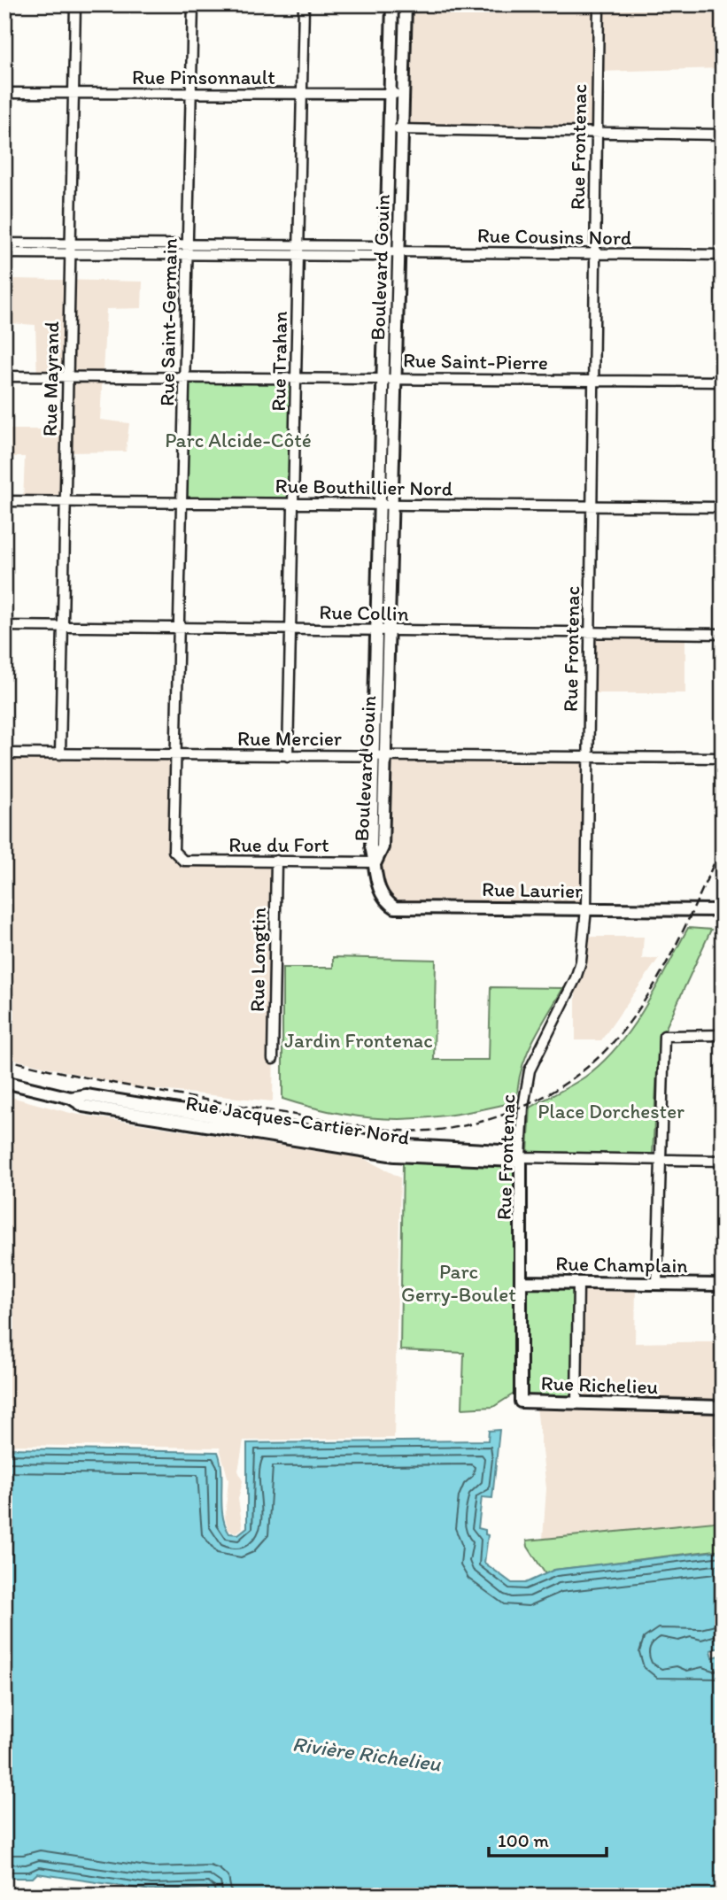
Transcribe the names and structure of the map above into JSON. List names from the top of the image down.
{
  "streets": {
    "street": [
      "Rue Pinsonnault",
      "Rue Frontenac",
      "Rue Cousins Nord",
      "Boulevard Gouin",
      "Rue Saint-Germain",
      "Rue Trahan",
      "Rue Saint-Pierre",
      "Rue Mayrand",
      "Rue Bouthillier Nord",
      "Rue Collin",
      "Rue Mercier",
      "Rue du Fort",
      "Rue Laurier",
      "Rue Longtin",
      "Rue Jacques-Cartier Nord",
      "Rue Champlain",
      "Rue Richelieu"
    ]
  },
  "crossings": [
    ["Rue Pinsonnault", "Boulevard Gouin"],
    ["Rue Pinsonnault", "Rue Saint-Germain"],
    ["Rue Pinsonnault", "Rue Trahan"],
    ["Rue Pinsonnault", "Rue Mayrand"],
    ["Rue Frontenac", "Rue Cousins Nord"],
    ["Rue Frontenac", "Rue Saint-Pierre"],
    ["Rue Frontenac", "Rue Bouthillier Nord"],
    ["Rue Frontenac", "Rue Collin"],
    ["Rue Frontenac", "Rue Mercier"],
    ["Rue Frontenac", "Rue Laurier"],
    ["Rue Frontenac", "Rue Jacques-Cartier Nord"],
    ["Rue Frontenac", "Rue Champlain"],
    ["Rue Frontenac", "Rue Richelieu"],
    ["Rue Cousins Nord", "Boulevard Gouin"],
    ["Rue Cousins Nord", "Rue Saint-Germain"],
    ["Rue Cousins Nord", "Rue Trahan"],
    ["Rue Cousins Nord", "Rue Mayrand"],
    ["Boulevard Gouin", "Rue Saint-Pierre"],
    ["Boulevard Gouin", "Rue Bouthillier Nord"],
    ["Boulevard Gouin", "Rue Collin"],
    ["Boulevard Gouin", "Rue Mercier"],
    ["Boulevard Gouin", "Rue du Fort"],
    ["Boulevard Gouin", "Rue Laurier"],
    ["Rue Saint-Germain", "Rue Saint-Pierre"],
    ["Rue Saint-Germain", "Rue Bouthillier Nord"],
    ["Rue Saint-Germain", "Rue Collin"],
    ["Rue Saint-Germain", "Rue Mercier"],
    ["Rue Saint-Germain", "Rue du Fort"],
    ["Rue Trahan", "Rue Saint-Pierre"],
    ["Rue Trahan", "Rue Bouthillier Nord"],
    ["Rue Trahan", "Rue Collin"],
    ["Rue Trahan", "Rue Mercier"],
    ["Rue Saint-Pierre", "Rue Mayrand"],
    ["Rue Mayrand", "Rue Bouthillier Nord"],
    ["Rue Mayrand", "Rue Collin"],
    ["Rue Mayrand", "Rue Mercier"],
    ["Rue du Fort", "Rue Laurier"],
    ["Rue du Fort", "Rue Longtin"],
    ["Rue Champlain", "Rue Richelieu"]
  ],
  "water": ["Rivière Richelieu"],
  "parks": [
    "Parc Alcide-Côté",
    "Jardin Frontenac",
    "Place Dorchester",
    "Parc Gerry-Boulet"
  ],
  "scale_bar": "100 m"
}
